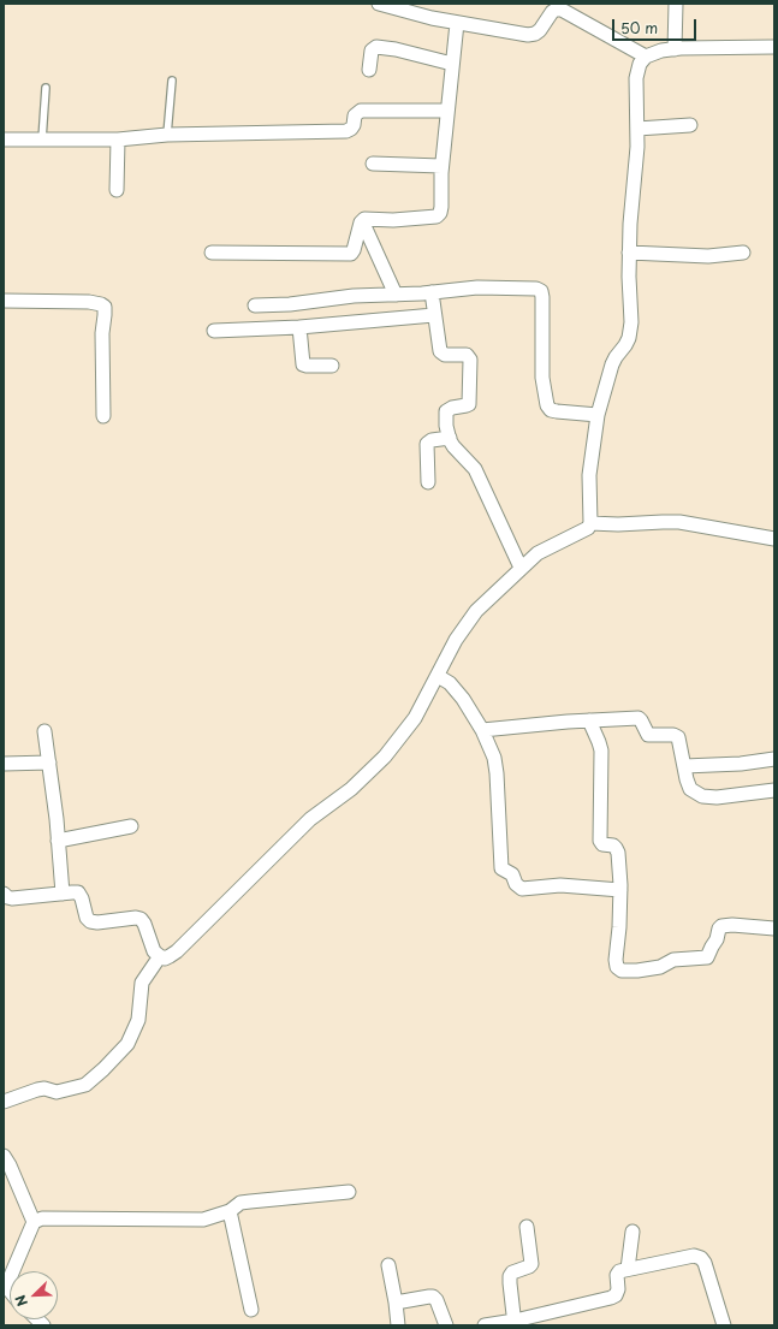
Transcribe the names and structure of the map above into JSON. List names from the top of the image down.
{
  "scale_bar": "50 m",
  "north": "bottom left"
}
